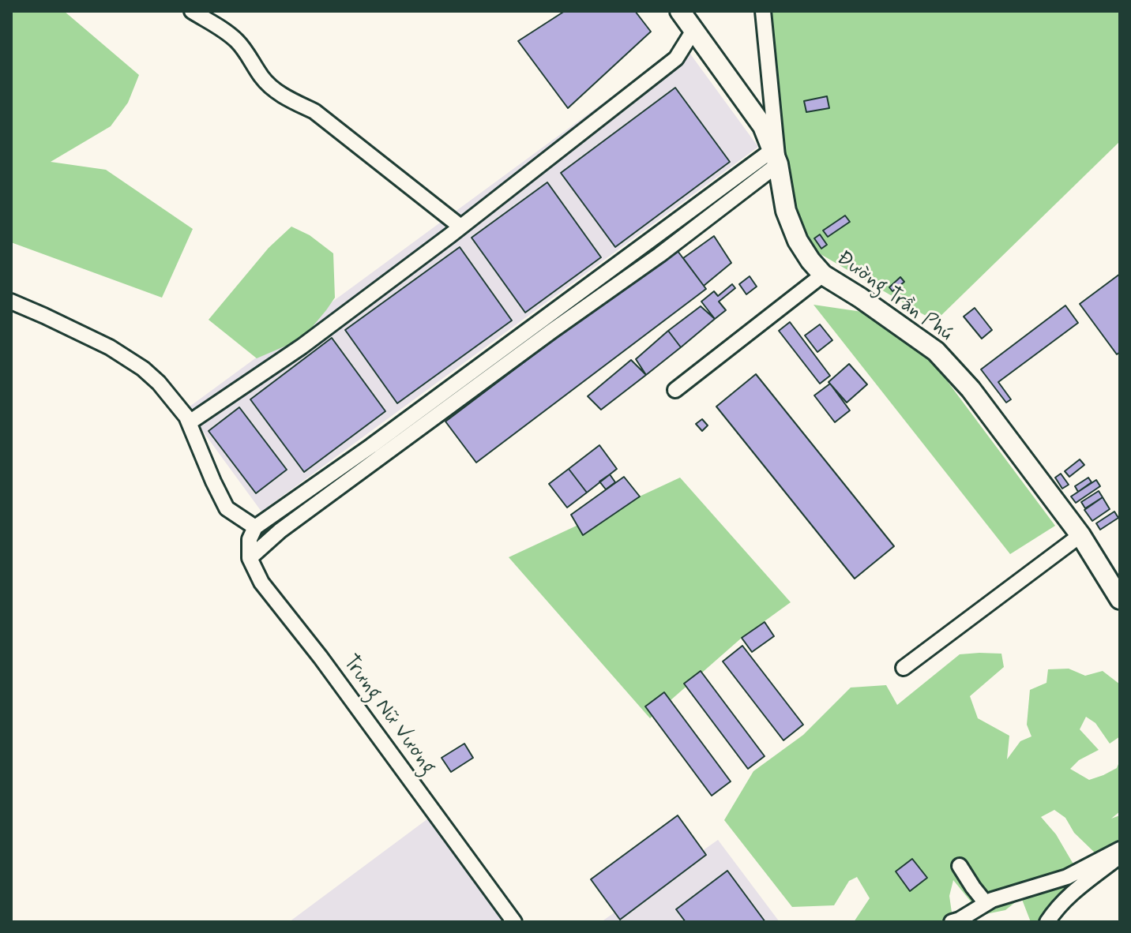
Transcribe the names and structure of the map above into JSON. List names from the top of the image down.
{
  "streets": {
    "main road": ["Đường Trần Phú"],
    "street": ["Trưng Nữ Vương"]
  }
}
